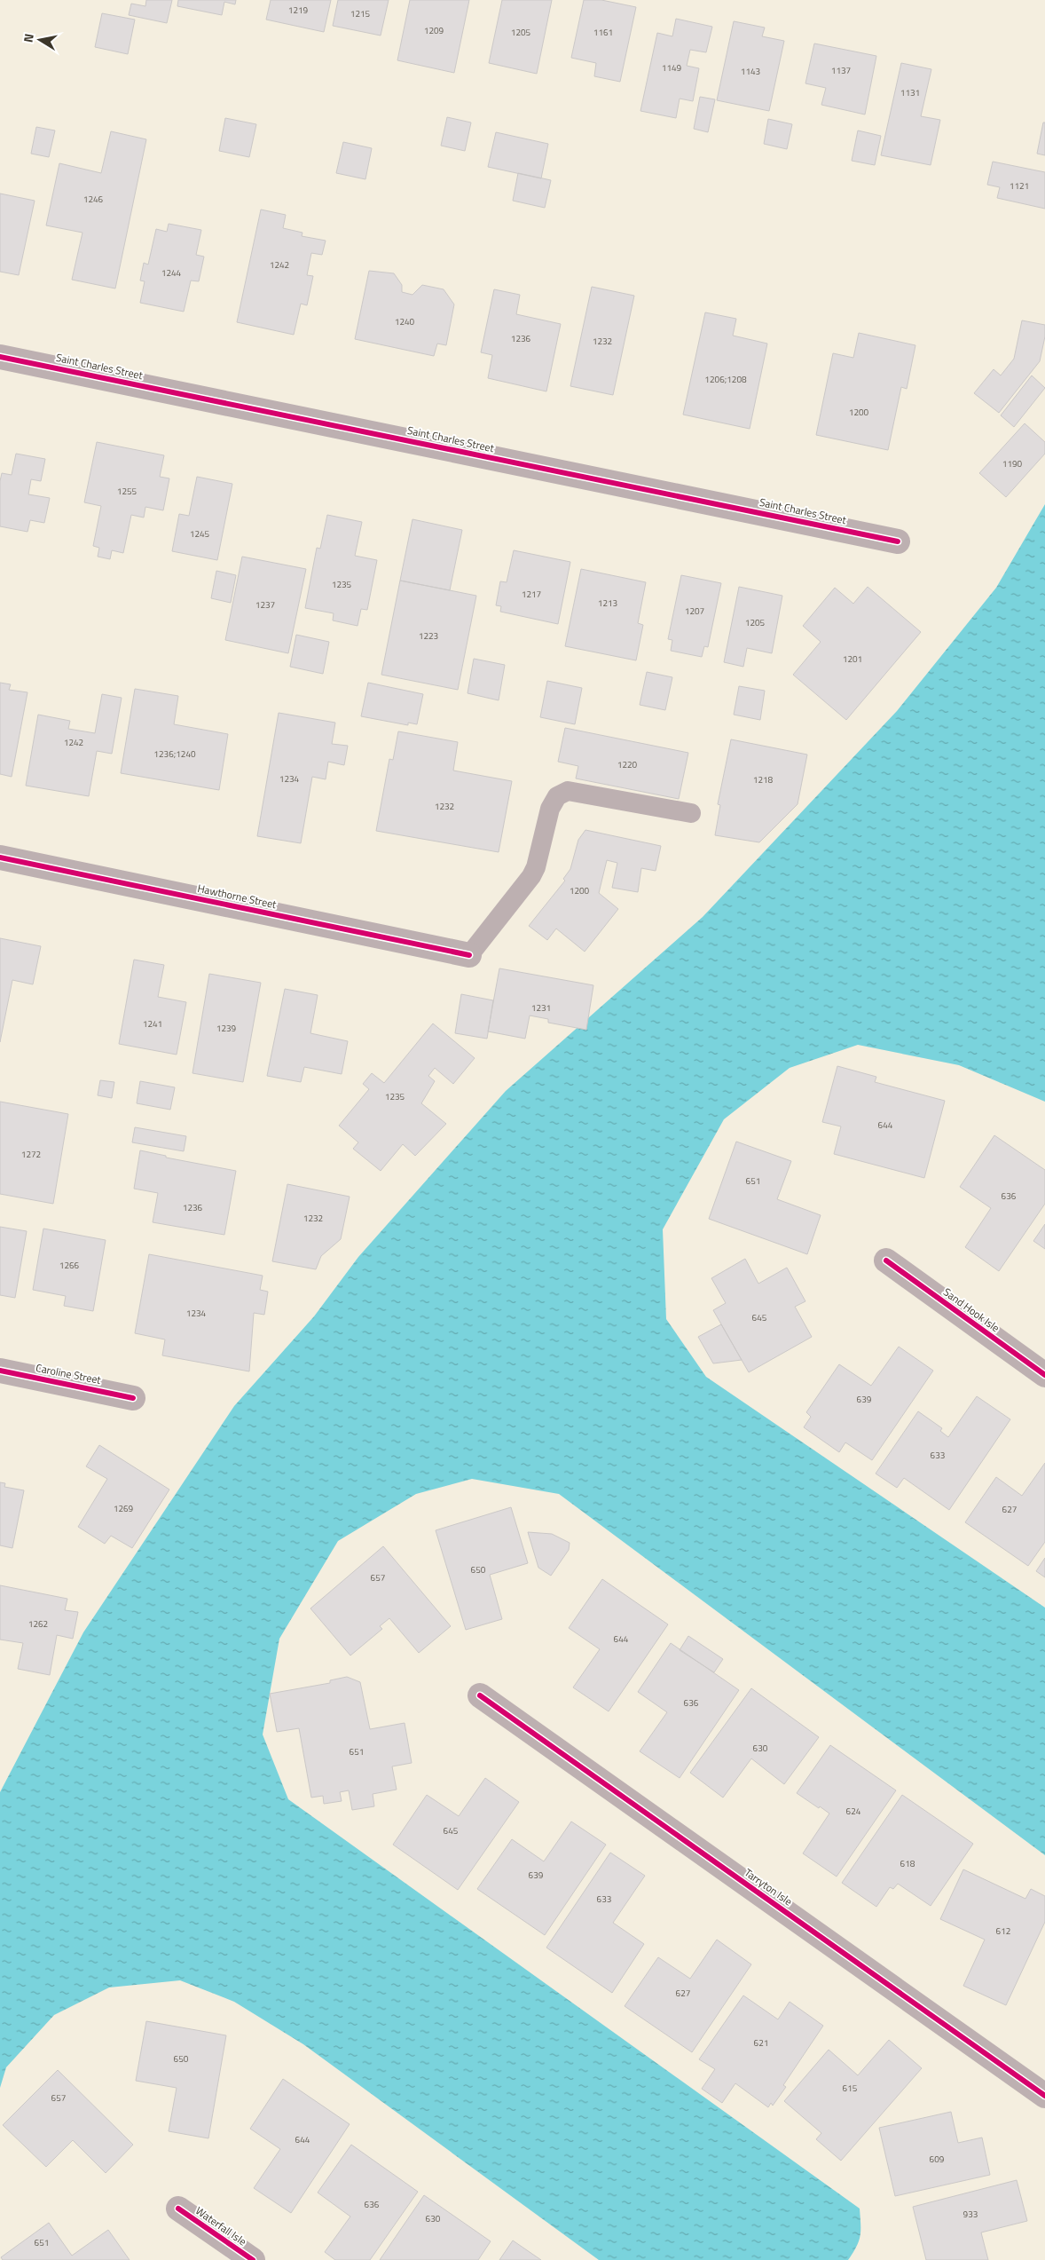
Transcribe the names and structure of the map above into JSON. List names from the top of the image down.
{
  "streets": {
    "street": [
      "Saint Charles Street",
      "Hawthorne Street",
      "Sand Hook Isle",
      "Caroline Street",
      "Tarryton Isle",
      "Waterfall Isle"
    ]
  },
  "house_numbers": [
    "1219",
    "1215",
    "1209",
    "1205",
    "1161",
    "1149",
    "1137",
    "1143",
    "1131",
    "1121",
    "1246",
    "1242",
    "1244",
    "1240",
    "1236",
    "1232",
    "1206;1208",
    "1200",
    "1190",
    "1255",
    "1245",
    "1235",
    "1217",
    "1213",
    "1237",
    "1207",
    "1205",
    "1223",
    "1201",
    "1242",
    "1236;1240",
    "1220",
    "1234",
    "1218",
    "1232",
    "1200",
    "1231",
    "1241",
    "1239",
    "1235",
    "644",
    "1272",
    "651",
    "636",
    "1236",
    "1232",
    "1266",
    "1234",
    "645",
    "639",
    "633",
    "1269",
    "627",
    "650",
    "657",
    "1262",
    "644",
    "636",
    "630",
    "651",
    "624",
    "645",
    "618",
    "639",
    "633",
    "612",
    "627",
    "621",
    "650",
    "615",
    "657",
    "644",
    "609",
    "636",
    "933",
    "630",
    "651"
  ],
  "north": "left"
}
